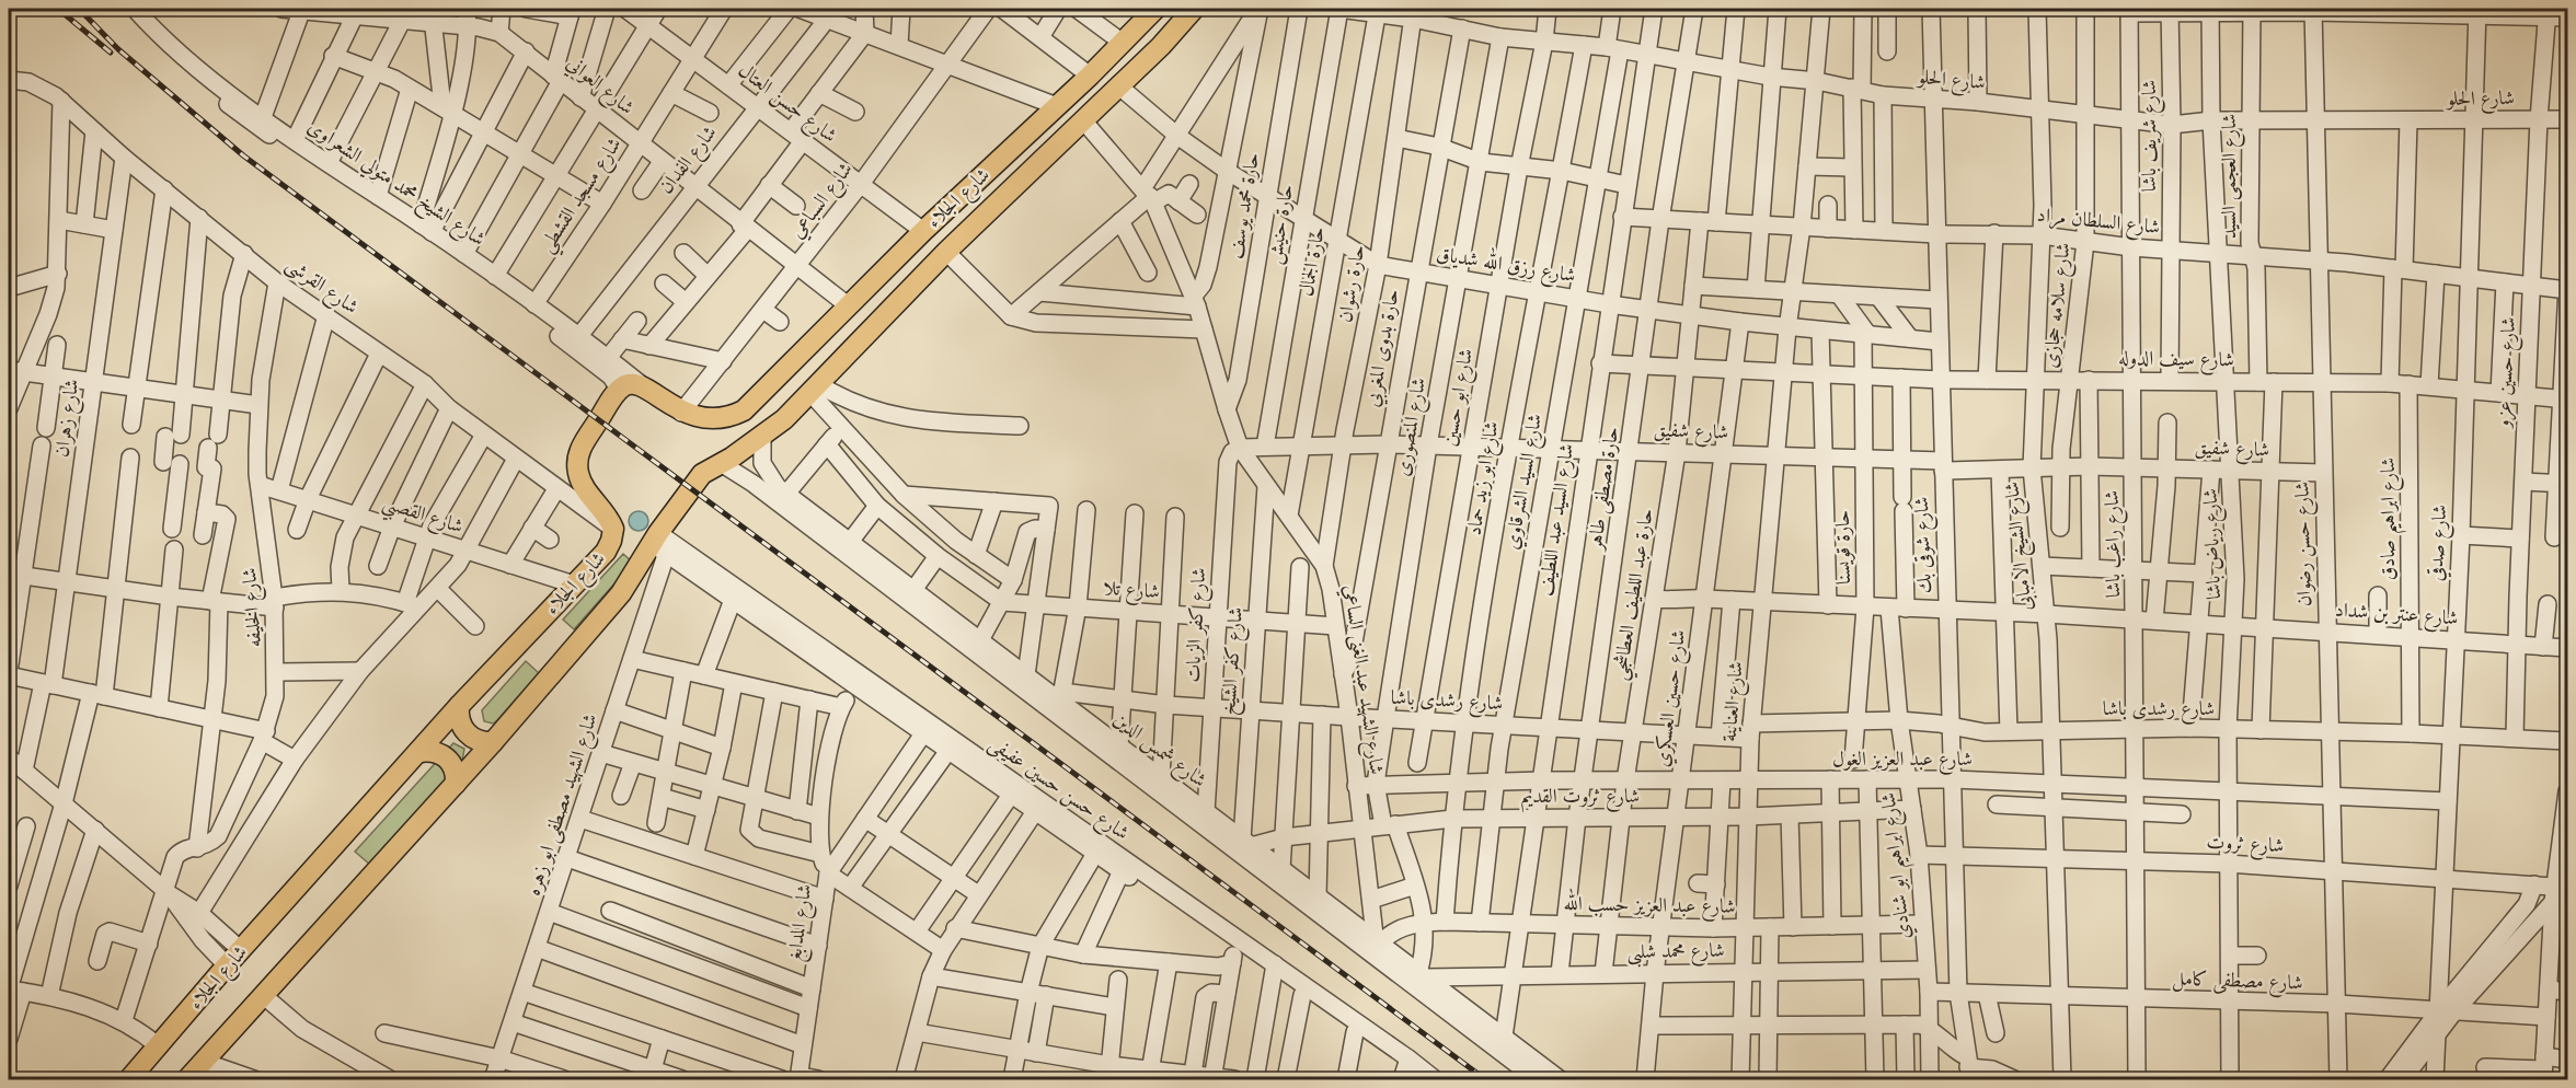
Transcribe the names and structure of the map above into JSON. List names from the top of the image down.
{
  "streets": {
    "main road": ["شارع الجلاء"],
    "street": [
      "شارع الحلو",
      "شارع العواني",
      "شارع حسن العتال",
      "شارع شريف باشا",
      "شارع الفدان",
      "شارع العجمى السيد",
      "شارع الشيخ محمد متولي الشعراوى",
      "شارع مسجد القشطي",
      "شارع السباعي",
      "حارة محمد يوسف",
      "شارع السلطان مراد",
      "حارة حنيش",
      "حارة الجمال",
      "شارع رزق الله شدياق",
      "حارة رشوان",
      "شارع القرشى",
      "شارع سلامه حجازى",
      "حارة بدوى المغربي",
      "شارع سيف الدوله",
      "شارع حسين عزو",
      "شارع ابو حسين",
      "شارع زهران",
      "شارع المنصورى",
      "شارع شفيق",
      "شارع ابو زيد حماد",
      "شارع السيد الشرقاوي",
      "حارة مصطفى طاهر",
      "شارع القصبي",
      "شارع ابراهيم صادق",
      "شارع السيد عبد اللطيف",
      "شارع صدقي",
      "شارع راغب باشا",
      "شارع رياض باشا",
      "شارع حسن رضوان",
      "شارع شوقى بك",
      "شارع الشيخ الامبابى",
      "حارة قويسنا",
      "شارع تلا",
      "حارة عبد اللطيف العطاشجي",
      "شارع الخليفه",
      "شارع عنتر بن شداد",
      "شارع كفر الزيات",
      "شارع كفر الشيخ",
      "شارع الشهيد عبد الغنى الساعي",
      "شارع حسين العسكري",
      "شارع رشدى باشا",
      "شارع العناينة",
      "شارع شمس الدين",
      "شارع عبد العزيز الغول",
      "شارع حسن حسين عفيفى",
      "شارع ثروت القديم",
      "شارع الشهيد مصطفى ابو زهره",
      "شارع ثروت",
      "شارع ابراهيم ابو شنادي",
      "شارع عبد العزيز حسب الله",
      "شارع المدابغ",
      "شارع محمد شلبى",
      "شارع مصطفى كامل"
    ]
  },
  "crossings": [
    ["شارع الحلو", "شارع شريف باشا"],
    ["شارع الحلو", "شارع العجمى السيد"],
    ["شارع الحلو", "حارة حنيش"],
    ["شارع الحلو", "حارة الجمال"],
    ["شارع الحلو", "حارة رشوان"],
    ["شارع الحلو", "شارع سلامه حجازى"],
    ["شارع الحلو", "حارة بدوى المغربي"],
    ["شارع الحلو", "شارع حسين عزو"],
    ["شارع الحلو", "شارع ابو حسين"],
    ["شارع الحلو", "شارع المنصورى"],
    ["شارع الحلو", "شارع ابو زيد حماد"],
    ["شارع الحلو", "شارع السيد الشرقاوي"],
    ["شارع الحلو", "حارة مصطفى طاهر"],
    ["شارع الحلو", "شارع السيد عبد اللطيف"],
    ["شارع الحلو", "شارع صدقي"],
    ["شارع الحلو", "شارع راغب باشا"],
    ["شارع الحلو", "شارع رياض باشا"],
    ["شارع الحلو", "شارع حسن رضوان"],
    ["شارع الحلو", "شارع شوقى بك"],
    ["شارع الحلو", "شارع الشيخ الامبابى"],
    ["شارع الحلو", "حارة عبد اللطيف العطاشجي"],
    ["شارع الحلو", "شارع العناينة"],
    ["شارع العواني", "شارع الفدان"],
    ["شارع العواني", "شارع مسجد القشطي"],
    ["شارع العواني", "شارع الجلاء"],
    ["شارع العواني", "شارع السباعي"],
    ["شارع حسن العتال", "شارع الفدان"],
    ["شارع حسن العتال", "شارع مسجد القشطي"],
    ["شارع حسن العتال", "شارع الجلاء"],
    ["شارع حسن العتال", "شارع السباعي"],
    ["شارع شريف باشا", "شارع السلطان مراد"],
    ["شارع شريف باشا", "شارع سيف الدوله"],
    ["شارع الفدان", "شارع الشيخ محمد متولي الشعراوى"],
    ["شارع العجمى السيد", "شارع السلطان مراد"],
    ["شارع العجمى السيد", "شارع سيف الدوله"],
    ["شارع العجمى السيد", "شارع شفيق"],
    ["شارع العجمى السيد", "شارع عنتر بن شداد"],
    ["شارع العجمى السيد", "شارع رشدى باشا"],
    ["شارع الشيخ محمد متولي الشعراوى", "شارع مسجد القشطي"],
    ["شارع الشيخ محمد متولي الشعراوى", "شارع الجلاء"],
    ["شارع الجلاء", "شارع السباعي"],
    ["شارع الجلاء", "شارع رزق الله شدياق"],
    ["شارع الجلاء", "شارع القرشى"],
    ["شارع الجلاء", "شارع القصبي"],
    ["شارع الجلاء", "شارع الشهيد عبد الغنى الساعي"],
    ["شارع الجلاء", "شارع شمس الدين"],
    ["شارع الجلاء", "شارع حسن حسين عفيفى"],
    ["شارع الجلاء", "شارع الشهيد مصطفى ابو زهره"],
    ["حارة محمد يوسف", "شارع رزق الله شدياق"],
    ["حارة محمد يوسف", "شارع الشهيد عبد الغنى الساعي"],
    ["شارع السلطان مراد", "شارع سلامه حجازى"],
    ["شارع السلطان مراد", "شارع حسين عزو"],
    ["شارع السلطان مراد", "حارة مصطفى طاهر"],
    ["شارع السلطان مراد", "شارع السيد عبد اللطيف"],
    ["شارع السلطان مراد", "شارع صدقي"],
    ["شارع السلطان مراد", "شارع راغب باشا"],
    ["شارع السلطان مراد", "شارع رياض باشا"],
    ["شارع السلطان مراد", "شارع حسن رضوان"],
    ["شارع السلطان مراد", "شارع شوقى بك"],
    ["شارع السلطان مراد", "شارع الشيخ الامبابى"],
    ["شارع السلطان مراد", "حارة عبد اللطيف العطاشجي"],
    ["شارع السلطان مراد", "شارع العناينة"],
    ["حارة حنيش", "شارع رزق الله شدياق"],
    ["حارة حنيش", "شارع شفيق"],
    ["حارة الجمال", "شارع رزق الله شدياق"],
    ["حارة الجمال", "شارع شفيق"],
    ["حارة الجمال", "شارع الشهيد عبد الغنى الساعي"],
    ["شارع رزق الله شدياق", "حارة رشوان"],
    ["شارع رزق الله شدياق", "حارة بدوى المغربي"],
    ["شارع رزق الله شدياق", "شارع ابو حسين"],
    ["شارع رزق الله شدياق", "شارع المنصورى"],
    ["شارع رزق الله شدياق", "شارع ابو زيد حماد"],
    ["شارع رزق الله شدياق", "شارع السيد الشرقاوي"],
    ["شارع رزق الله شدياق", "حارة مصطفى طاهر"],
    ["شارع رزق الله شدياق", "شارع السيد عبد اللطيف"],
    ["شارع رزق الله شدياق", "شارع شوقى بك"],
    ["شارع رزق الله شدياق", "حارة قويسنا"],
    ["شارع رزق الله شدياق", "حارة عبد اللطيف العطاشجي"],
    ["شارع رزق الله شدياق", "شارع حسين العسكري"],
    ["شارع رزق الله شدياق", "شارع العناينة"],
    ["حارة رشوان", "شارع شفيق"],
    ["حارة رشوان", "شارع الشهيد عبد الغنى الساعي"],
    ["شارع القرشى", "شارع زهران"],
    ["شارع القرشى", "شارع الخليفه"],
    ["شارع سلامه حجازى", "شارع سيف الدوله"],
    ["شارع سلامه حجازى", "شارع شفيق"],
    ["حارة بدوى المغربي", "شارع شفيق"],
    ["حارة بدوى المغربي", "شارع الشهيد عبد الغنى الساعي"],
    ["شارع سيف الدوله", "شارع حسين عزو"],
    ["شارع سيف الدوله", "حارة مصطفى طاهر"],
    ["شارع سيف الدوله", "شارع ابراهيم صادق"],
    ["شارع سيف الدوله", "شارع السيد عبد اللطيف"],
    ["شارع سيف الدوله", "شارع صدقي"],
    ["شارع سيف الدوله", "شارع راغب باشا"],
    ["شارع سيف الدوله", "شارع رياض باشا"],
    ["شارع سيف الدوله", "شارع حسن رضوان"],
    ["شارع سيف الدوله", "شارع شوقى بك"],
    ["شارع سيف الدوله", "شارع الشيخ الامبابى"],
    ["شارع سيف الدوله", "حارة قويسنا"],
    ["شارع سيف الدوله", "حارة عبد اللطيف العطاشجي"],
    ["شارع سيف الدوله", "شارع حسين العسكري"],
    ["شارع سيف الدوله", "شارع العناينة"],
    ["شارع سيف الدوله", "شارع ابراهيم ابو شنادي"],
    ["شارع حسين عزو", "شارع عنتر بن شداد"],
    ["شارع حسين عزو", "شارع رشدى باشا"],
    ["شارع ابو حسين", "شارع شفيق"],
    ["شارع ابو حسين", "شارع رشدى باشا"],
    ["شارع المنصورى", "شارع شفيق"],
    ["شارع المنصورى", "شارع رشدى باشا"],
    ["شارع المنصورى", "شارع عبد العزيز الغول"],
    ["شارع المنصورى", "شارع ثروت القديم"],
    ["شارع المنصورى", "شارع عبد العزيز حسب الله"],
    ["شارع شفيق", "شارع ابو زيد حماد"],
    ["شارع شفيق", "شارع السيد الشرقاوي"],
    ["شارع شفيق", "حارة مصطفى طاهر"],
    ["شارع شفيق", "شارع السيد عبد اللطيف"],
    ["شارع شفيق", "شارع راغب باشا"],
    ["شارع شفيق", "شارع رياض باشا"],
    ["شارع شفيق", "شارع حسن رضوان"],
    ["شارع شفيق", "شارع شوقى بك"],
    ["شارع شفيق", "شارع الشيخ الامبابى"],
    ["شارع شفيق", "حارة قويسنا"],
    ["شارع شفيق", "حارة عبد اللطيف العطاشجي"],
    ["شارع شفيق", "شارع كفر الزيات"],
    ["شارع شفيق", "شارع الشهيد عبد الغنى الساعي"],
    ["شارع شفيق", "شارع حسين العسكري"],
    ["شارع شفيق", "شارع العناينة"],
    ["شارع شفيق", "شارع ابراهيم ابو شنادي"],
    ["شارع ابو زيد حماد", "شارع رشدى باشا"],
    ["شارع ابو زيد حماد", "شارع عبد العزيز الغول"],
    ["شارع ابو زيد حماد", "شارع ثروت القديم"],
    ["شارع ابو زيد حماد", "شارع عبد العزيز حسب الله"],
    ["شارع السيد الشرقاوي", "شارع رشدى باشا"],
    ["شارع السيد الشرقاوي", "شارع عبد العزيز الغول"],
    ["شارع السيد الشرقاوي", "شارع ثروت القديم"],
    ["شارع السيد الشرقاوي", "شارع عبد العزيز حسب الله"],
    ["حارة مصطفى طاهر", "شارع رشدى باشا"],
    ["حارة مصطفى طاهر", "شارع عبد العزيز الغول"],
    ["حارة مصطفى طاهر", "شارع ثروت القديم"],
    ["حارة مصطفى طاهر", "شارع عبد العزيز حسب الله"],
    ["حارة مصطفى طاهر", "شارع محمد شلبى"],
    ["شارع القصبي", "شارع الخليفه"],
    ["شارع ابراهيم صادق", "شارع عنتر بن شداد"],
    ["شارع ابراهيم صادق", "شارع رشدى باشا"],
    ["شارع السيد عبد اللطيف", "شارع رشدى باشا"],
    ["شارع السيد عبد اللطيف", "شارع شمس الدين"],
    ["شارع السيد عبد اللطيف", "شارع عبد العزيز الغول"],
    ["شارع السيد عبد اللطيف", "شارع ثروت القديم"],
    ["شارع السيد عبد اللطيف", "شارع عبد العزيز حسب الله"],
    ["شارع السيد عبد اللطيف", "شارع محمد شلبى"],
    ["شارع صدقي", "شارع عنتر بن شداد"],
    ["شارع صدقي", "شارع رشدى باشا"],
    ["شارع صدقي", "شارع عبد العزيز الغول"],
    ["شارع صدقي", "شارع ثروت"],
    ["شارع صدقي", "شارع مصطفى كامل"],
    ["شارع راغب باشا", "شارع عنتر بن شداد"],
    ["شارع راغب باشا", "شارع رشدى باشا"],
    ["شارع راغب باشا", "شارع عبد العزيز الغول"],
    ["شارع راغب باشا", "شارع ثروت"],
    ["شارع راغب باشا", "شارع مصطفى كامل"],
    ["شارع رياض باشا", "شارع عنتر بن شداد"],
    ["شارع رياض باشا", "شارع رشدى باشا"],
    ["شارع رياض باشا", "شارع عبد العزيز الغول"],
    ["شارع رياض باشا", "شارع ثروت"],
    ["شارع رياض باشا", "شارع مصطفى كامل"],
    ["شارع حسن رضوان", "شارع عنتر بن شداد"],
    ["شارع حسن رضوان", "شارع رشدى باشا"],
    ["شارع حسن رضوان", "شارع عبد العزيز الغول"],
    ["شارع حسن رضوان", "شارع ثروت"],
    ["شارع حسن رضوان", "شارع مصطفى كامل"],
    ["شارع شوقى بك", "شارع عنتر بن شداد"],
    ["شارع شوقى بك", "شارع رشدى باشا"],
    ["شارع شوقى بك", "شارع عبد العزيز الغول"],
    ["شارع شوقى بك", "شارع ثروت"],
    ["شارع شوقى بك", "شارع مصطفى كامل"],
    ["شارع الشيخ الامبابى", "شارع عنتر بن شداد"],
    ["شارع الشيخ الامبابى", "شارع رشدى باشا"],
    ["شارع الشيخ الامبابى", "شارع عبد العزيز الغول"],
    ["شارع الشيخ الامبابى", "شارع ثروت"],
    ["شارع الشيخ الامبابى", "شارع مصطفى كامل"],
    ["حارة قويسنا", "شارع عنتر بن شداد"],
    ["حارة قويسنا", "شارع رشدى باشا"],
    ["شارع تلا", "شارع كفر الزيات"],
    ["شارع تلا", "شارع كفر الشيخ"],
    ["شارع تلا", "شارع الشهيد عبد الغنى الساعي"],
    ["حارة عبد اللطيف العطاشجي", "شارع عنتر بن شداد"],
    ["حارة عبد اللطيف العطاشجي", "شارع رشدى باشا"],
    ["حارة عبد اللطيف العطاشجي", "شارع عبد العزيز الغول"],
    ["حارة عبد اللطيف العطاشجي", "شارع ثروت القديم"],
    ["حارة عبد اللطيف العطاشجي", "شارع عبد العزيز حسب الله"],
    ["حارة عبد اللطيف العطاشجي", "شارع محمد شلبى"],
    ["شارع عنتر بن شداد", "شارع حسين العسكري"],
    ["شارع عنتر بن شداد", "شارع العناينة"],
    ["شارع عنتر بن شداد", "شارع ابراهيم ابو شنادي"],
    ["شارع كفر الزيات", "شارع الشهيد عبد الغنى الساعي"],
    ["شارع كفر الزيات", "شارع رشدى باشا"],
    ["شارع كفر الزيات", "شارع شمس الدين"],
    ["شارع كفر الشيخ", "شارع الشهيد عبد الغنى الساعي"],
    ["شارع كفر الشيخ", "شارع رشدى باشا"],
    ["شارع كفر الشيخ", "شارع شمس الدين"],
    ["شارع كفر الشيخ", "شارع ثروت القديم"],
    ["شارع الشهيد عبد الغنى الساعي", "شارع رشدى باشا"],
    ["شارع الشهيد عبد الغنى الساعي", "شارع شمس الدين"],
    ["شارع الشهيد عبد الغنى الساعي", "شارع عبد العزيز الغول"],
    ["شارع الشهيد عبد الغنى الساعي", "شارع ثروت القديم"],
    ["شارع الشهيد عبد الغنى الساعي", "شارع عبد العزيز حسب الله"],
    ["شارع حسين العسكري", "شارع رشدى باشا"],
    ["شارع حسين العسكري", "شارع عبد العزيز الغول"],
    ["شارع حسين العسكري", "شارع ثروت القديم"],
    ["شارع حسين العسكري", "شارع عبد العزيز حسب الله"],
    ["شارع حسين العسكري", "شارع محمد شلبى"],
    ["شارع رشدى باشا", "شارع العناينة"],
    ["شارع رشدى باشا", "شارع شمس الدين"],
    ["شارع رشدى باشا", "شارع ابراهيم ابو شنادي"],
    ["شارع العناينة", "شارع عبد العزيز الغول"],
    ["شارع العناينة", "شارع ثروت القديم"],
    ["شارع العناينة", "شارع عبد العزيز حسب الله"],
    ["شارع العناينة", "شارع محمد شلبى"],
    ["شارع شمس الدين", "شارع ثروت القديم"],
    ["شارع شمس الدين", "شارع عبد العزيز حسب الله"],
    ["شارع شمس الدين", "شارع محمد شلبى"],
    ["شارع عبد العزيز الغول", "شارع ابراهيم ابو شنادي"],
    ["شارع حسن حسين عفيفى", "شارع الشهيد مصطفى ابو زهره"],
    ["شارع حسن حسين عفيفى", "شارع المدابغ"],
    ["شارع ثروت القديم", "شارع ابراهيم ابو شنادي"],
    ["شارع ثروت", "شارع ابراهيم ابو شنادي"],
    ["شارع ابراهيم ابو شنادي", "شارع عبد العزيز حسب الله"],
    ["شارع ابراهيم ابو شنادي", "شارع محمد شلبى"],
    ["شارع ابراهيم ابو شنادي", "شارع مصطفى كامل"]
  ]
}
